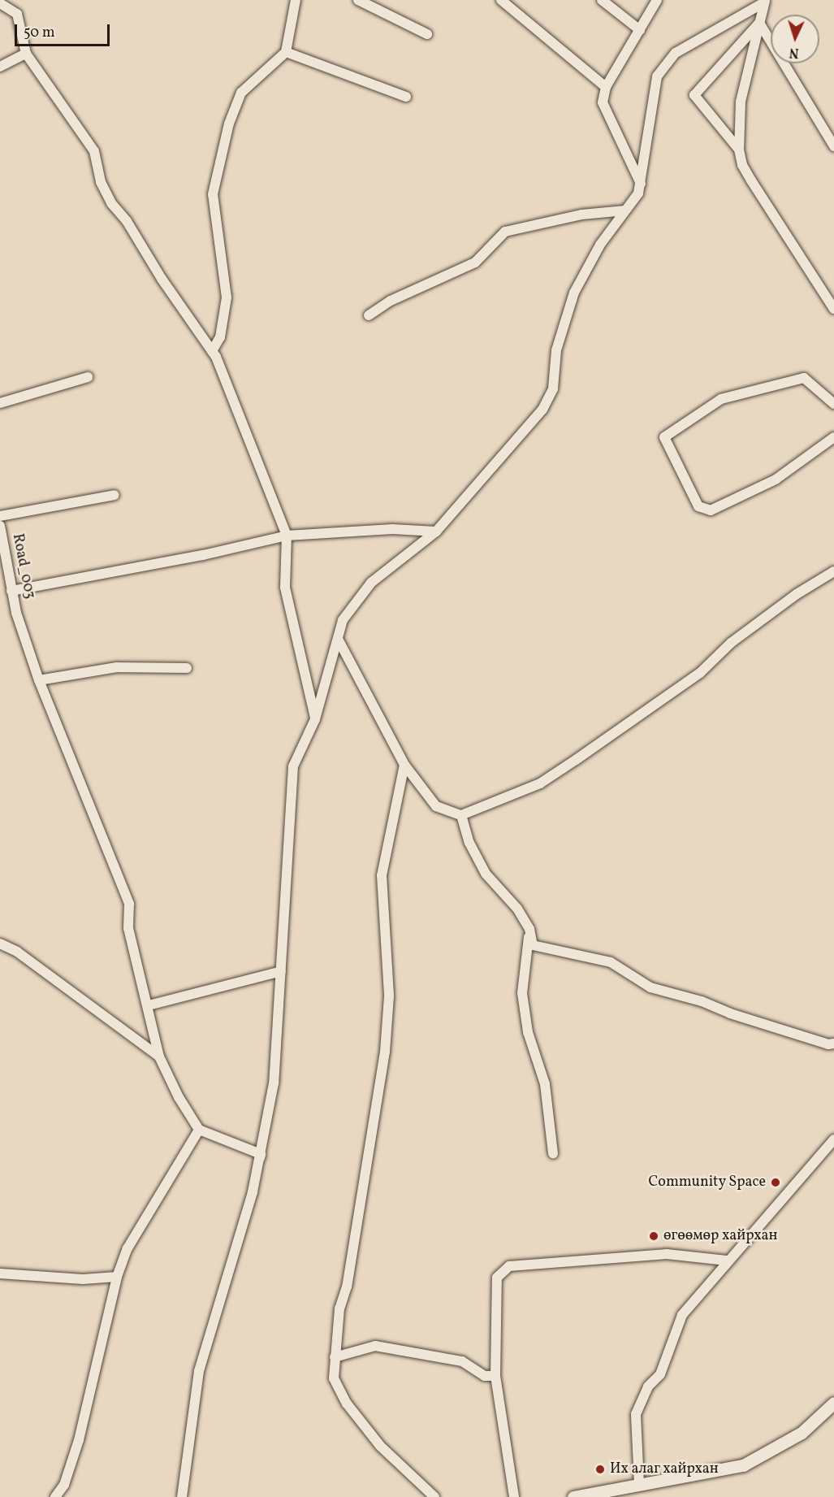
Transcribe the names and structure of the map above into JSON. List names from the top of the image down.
{
  "streets": {
    "street": ["Road_003"]
  },
  "places": ["Community Space", "өгөөмөр хайрхан", "Их алаг хайрхан"],
  "scale_bar": "50 m",
  "north": "bottom"
}
